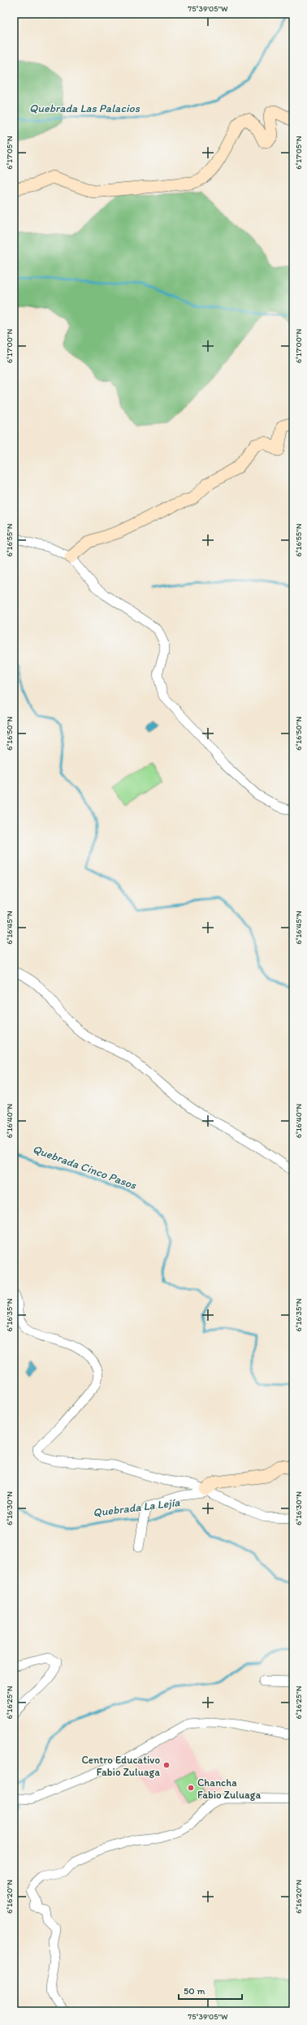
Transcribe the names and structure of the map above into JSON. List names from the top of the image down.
{
  "water": ["Quebrada Las Palacios", "Quebrada Cinco Pasos", "Quebrada La Lejía"],
  "places": ["Centro Educativo Fabio Zuluaga", "Chancha Fabio Zuluaga"],
  "scale_bar": "50 m",
  "coordinates": [
    "75°39'05\"W",
    "6°17'05\"N",
    "6°17'00\"N",
    "6°16'55\"N",
    "6°16'50\"N",
    "6°16'45\"N",
    "6°16'40\"N",
    "6°16'35\"N",
    "6°16'30\"N",
    "6°16'25\"N",
    "6°16'20\"N"
  ]
}
